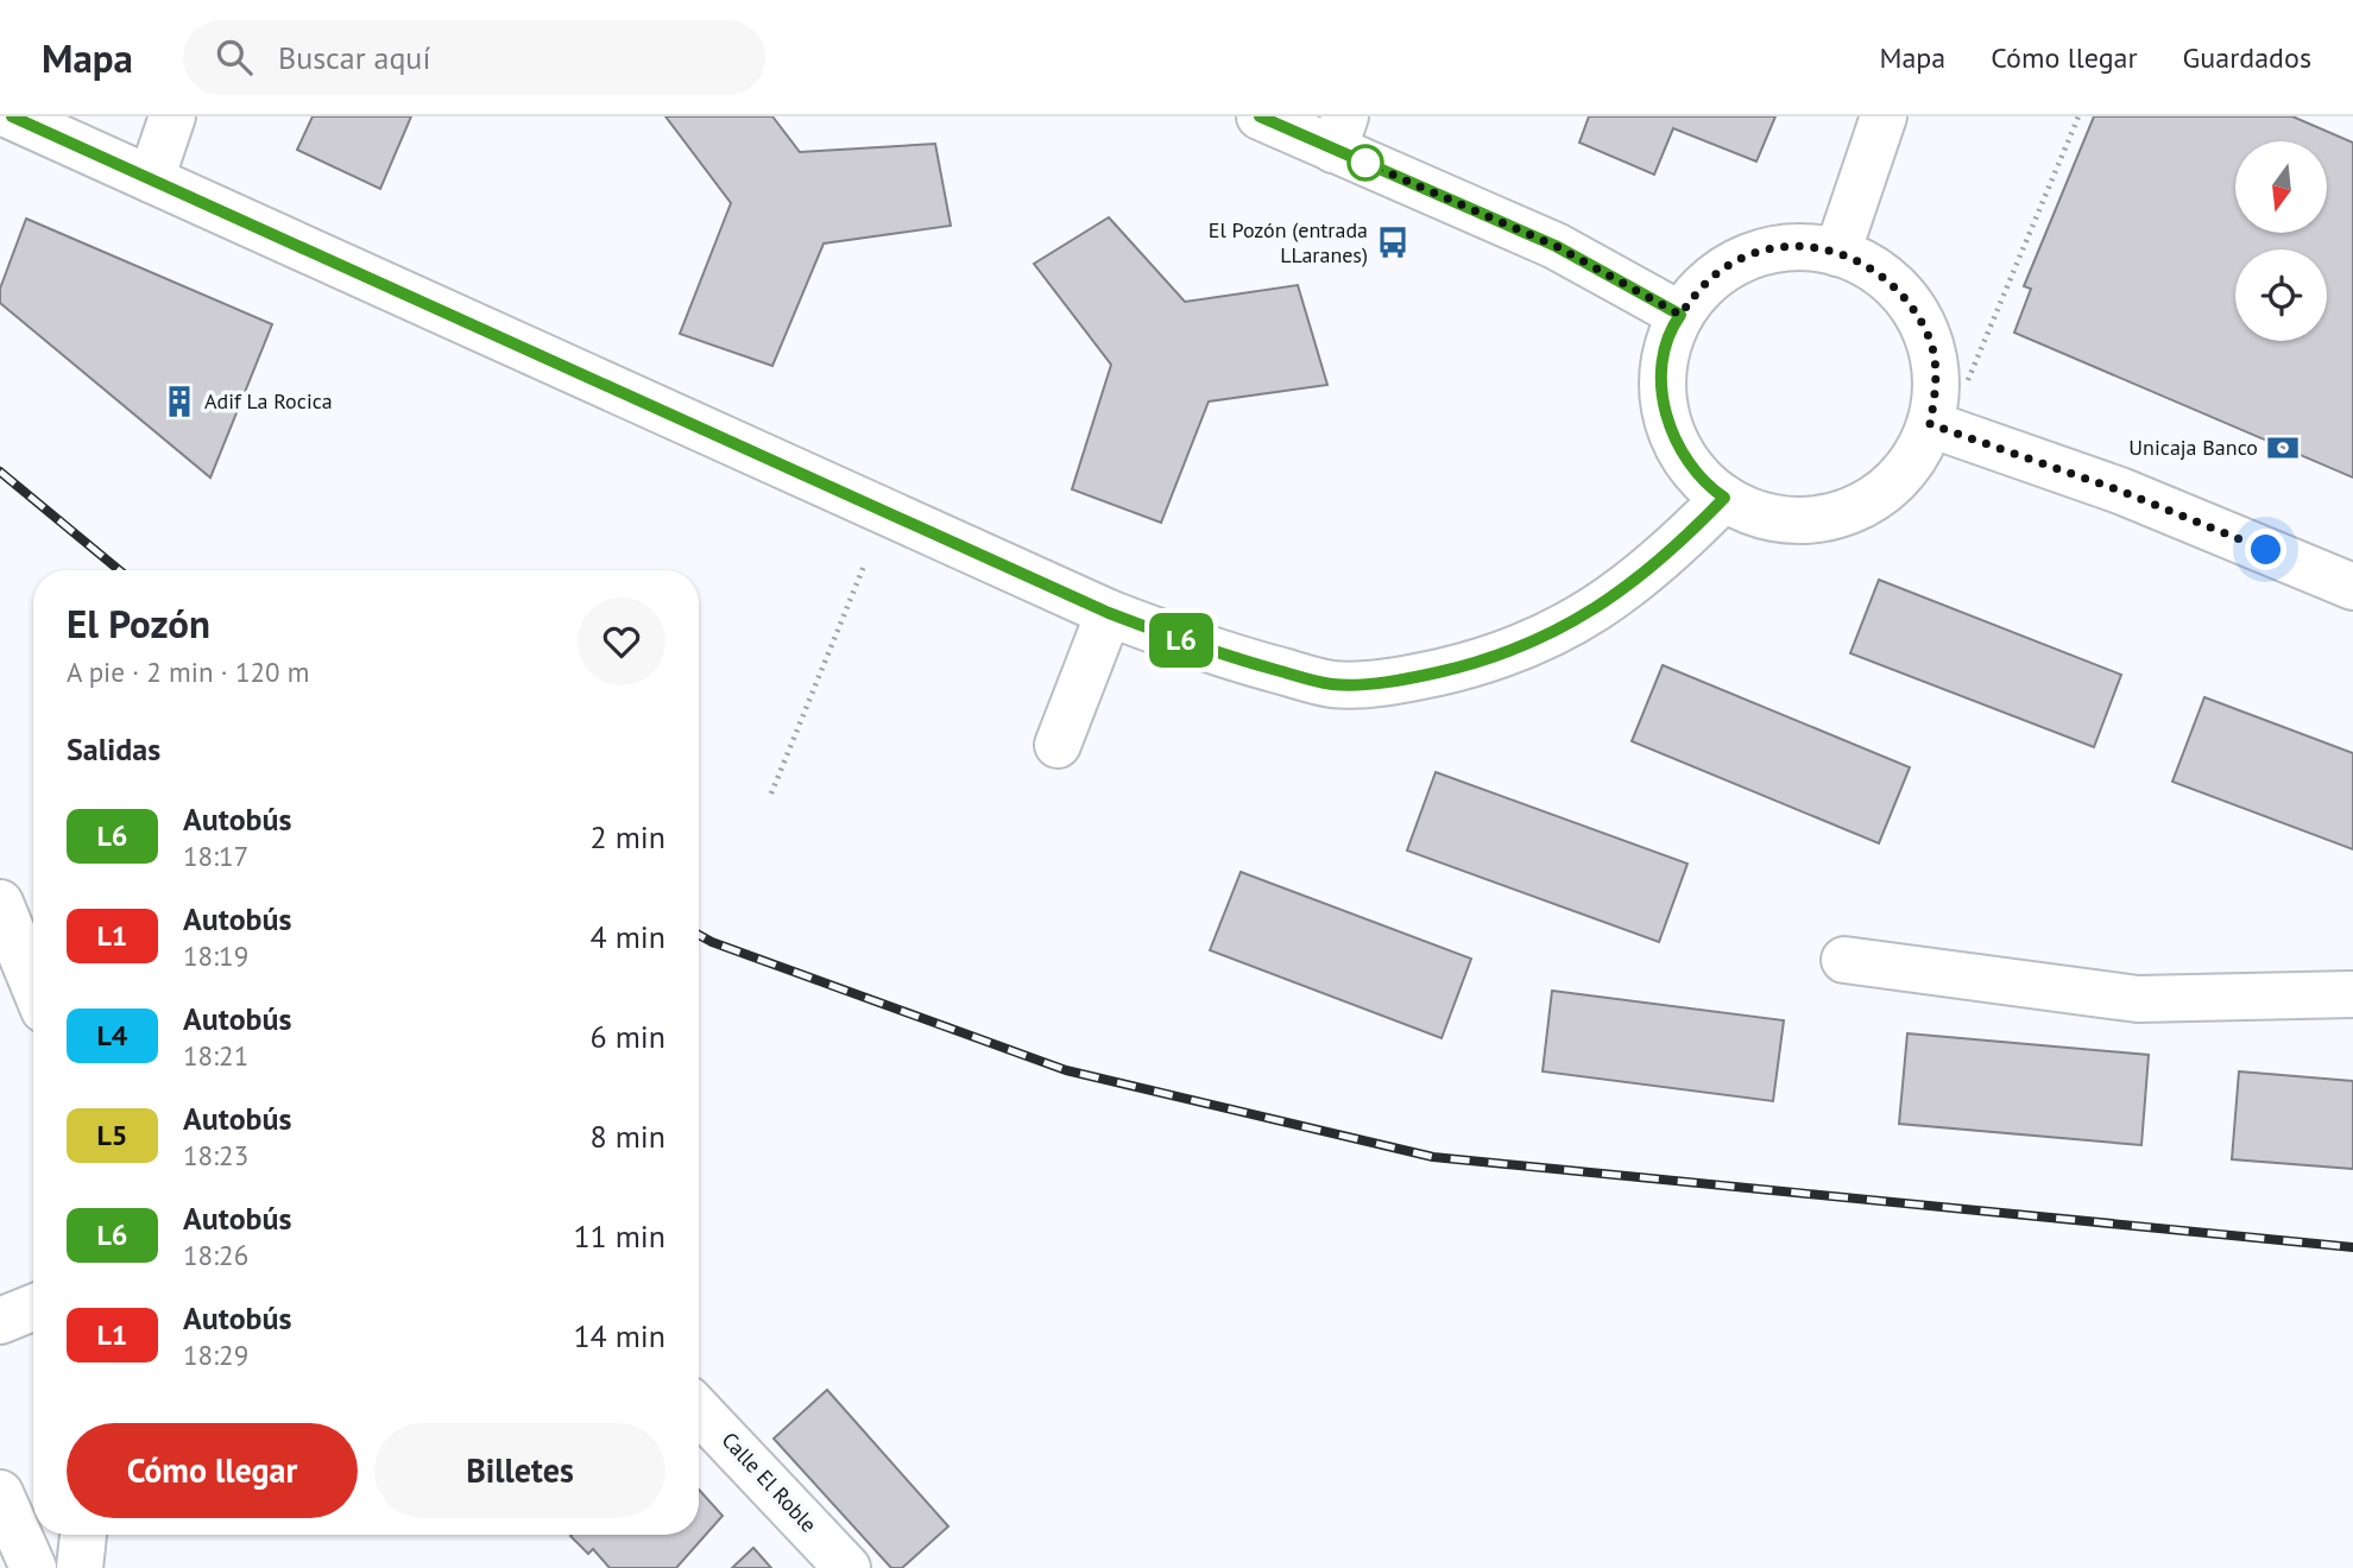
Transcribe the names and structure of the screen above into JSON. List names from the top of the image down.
{
  "streets": {
    "street": ["Calle El Roble"]
  },
  "places": {
    "bus stop": ["El Pozón (entrada LLaranes)"],
    "building": ["Adif La Rocica"],
    "bank": ["Unicaja Banco"]
  },
  "lines": ["bus line L6"],
  "north": "bottom",
  "page": {
    "header": "Mapa",
    "search": "Buscar aquí",
    "nav": ["Mapa", "Cómo llegar", "Guardados"],
    "on_map": "L6",
    "heading": [
      ["El Pozón", "A pie · 2 min · 120 m"],
      "Salidas"
    ],
    "list": [
      {
        "mark": "L6",
        "name": "Autobús",
        "note": "18:17",
        "value": "2 min"
      },
      {
        "mark": "L1",
        "name": "Autobús",
        "note": "18:19",
        "value": "4 min"
      },
      {
        "mark": "L4",
        "name": "Autobús",
        "note": "18:21",
        "value": "6 min"
      },
      {
        "mark": "L5",
        "name": "Autobús",
        "note": "18:23",
        "value": "8 min"
      },
      {
        "mark": "L6",
        "name": "Autobús",
        "note": "18:26",
        "value": "11 min"
      },
      {
        "mark": "L1",
        "name": "Autobús",
        "note": "18:29",
        "value": "14 min"
      }
    ],
    "buttons": ["Cómo llegar", "Billetes"]
  }
}
